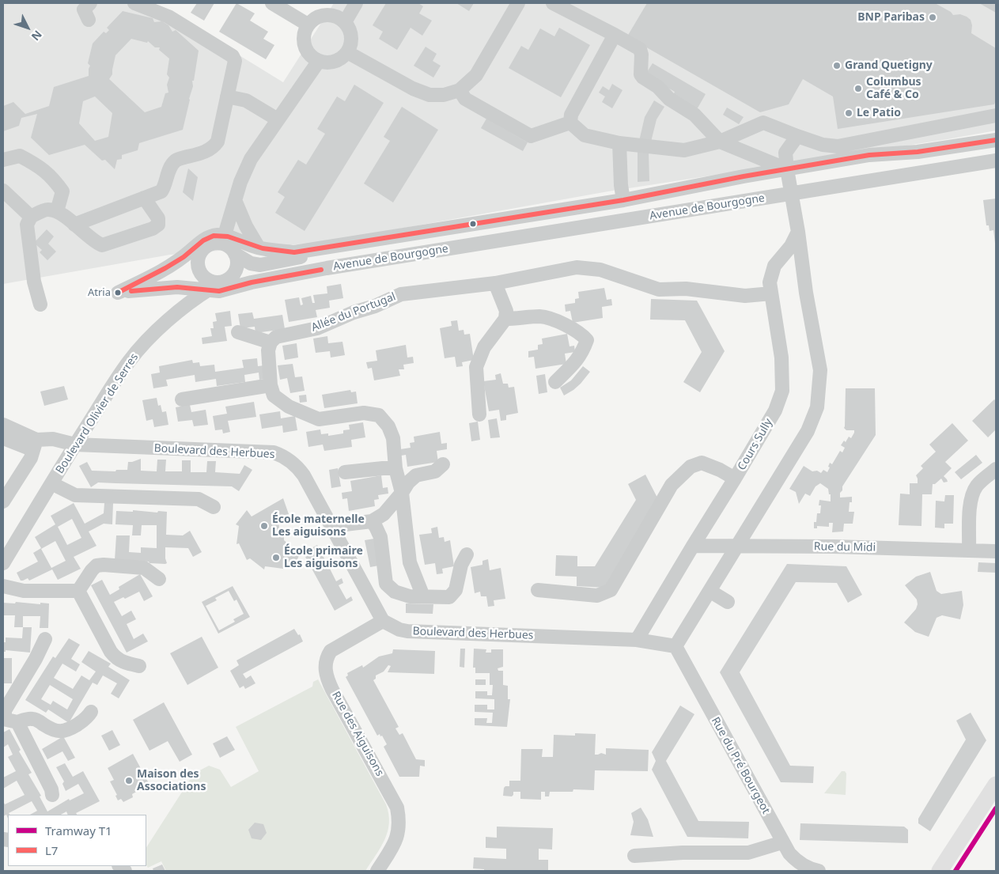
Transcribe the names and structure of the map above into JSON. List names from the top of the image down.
{
  "streets": {
    "street": [
      "Avenue de Bourgogne",
      "Allée du Portugal",
      "Boulevard Olivier de Serres",
      "Cours Sully",
      "Boulevard des Herbues",
      "Rue du Midi",
      "Rue des Aiguisons",
      "Rue du Pré Bourgeot"
    ]
  },
  "crossings": [
    ["Avenue de Bourgogne", "Boulevard Olivier de Serres"],
    ["Allée du Portugal", "Cours Sully"],
    ["Boulevard Olivier de Serres", "Boulevard des Herbues"],
    ["Cours Sully", "Boulevard des Herbues"],
    ["Cours Sully", "Rue du Midi"],
    ["Boulevard des Herbues", "Rue des Aiguisons"],
    ["Boulevard des Herbues", "Rue du Pré Bourgeot"]
  ],
  "places": [
    "BNP Paribas",
    "Grand Quetigny",
    "Columbus Café & Co",
    "Le Patio",
    "Atria",
    "École maternelle Les aiguisons",
    "École primaire Les aiguisons",
    "Maison des Associations"
  ],
  "lines": ["transit line L7", "tram line T1"],
  "legend": ["Tramway T1", "L7"],
  "north": "bottom right"
}
